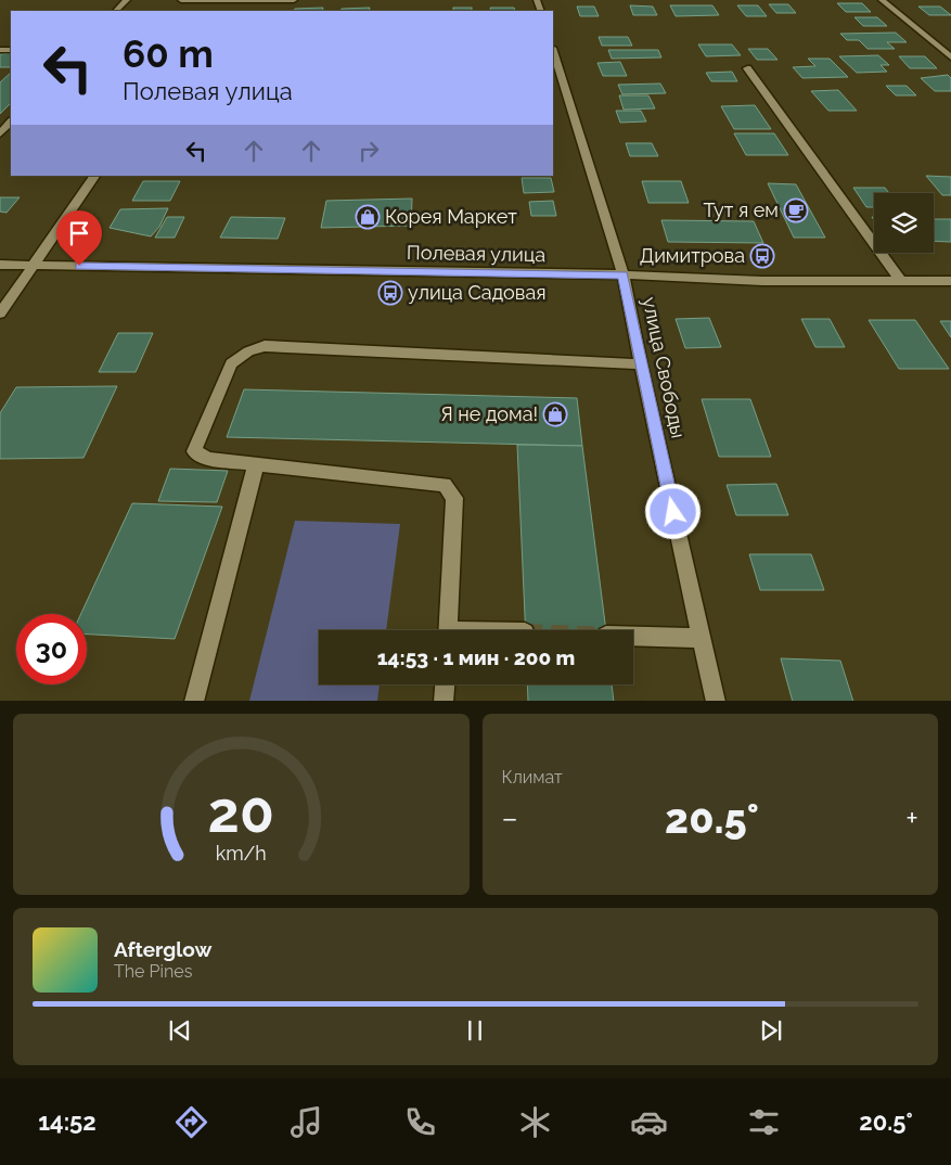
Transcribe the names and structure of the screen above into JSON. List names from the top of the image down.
{
  "streets": {
    "street": ["Полевая улица", "улица Свободы"]
  },
  "crossings": [
    ["Полевая улица", "улица Свободы"]
  ],
  "places": {
    "cafe": ["Тут я ем"],
    "shop": ["Корея Маркет", "Я не дома!"],
    "bus stop": ["Димитрова", "улица Садовая"]
  },
  "page": {
    "turn": ["60 m", "Полевая улица"],
    "limit": "30",
    "trip": "14:53 · 1 мин · 200 m",
    "tile": "Климат",
    "heat": ["−", "20.5°", "+"],
    "song": ["Afterglow", "The Pines"],
    "tabs": ["14:52", "20.5°"],
    "gauge": ["20", "km/h"]
  }
}
